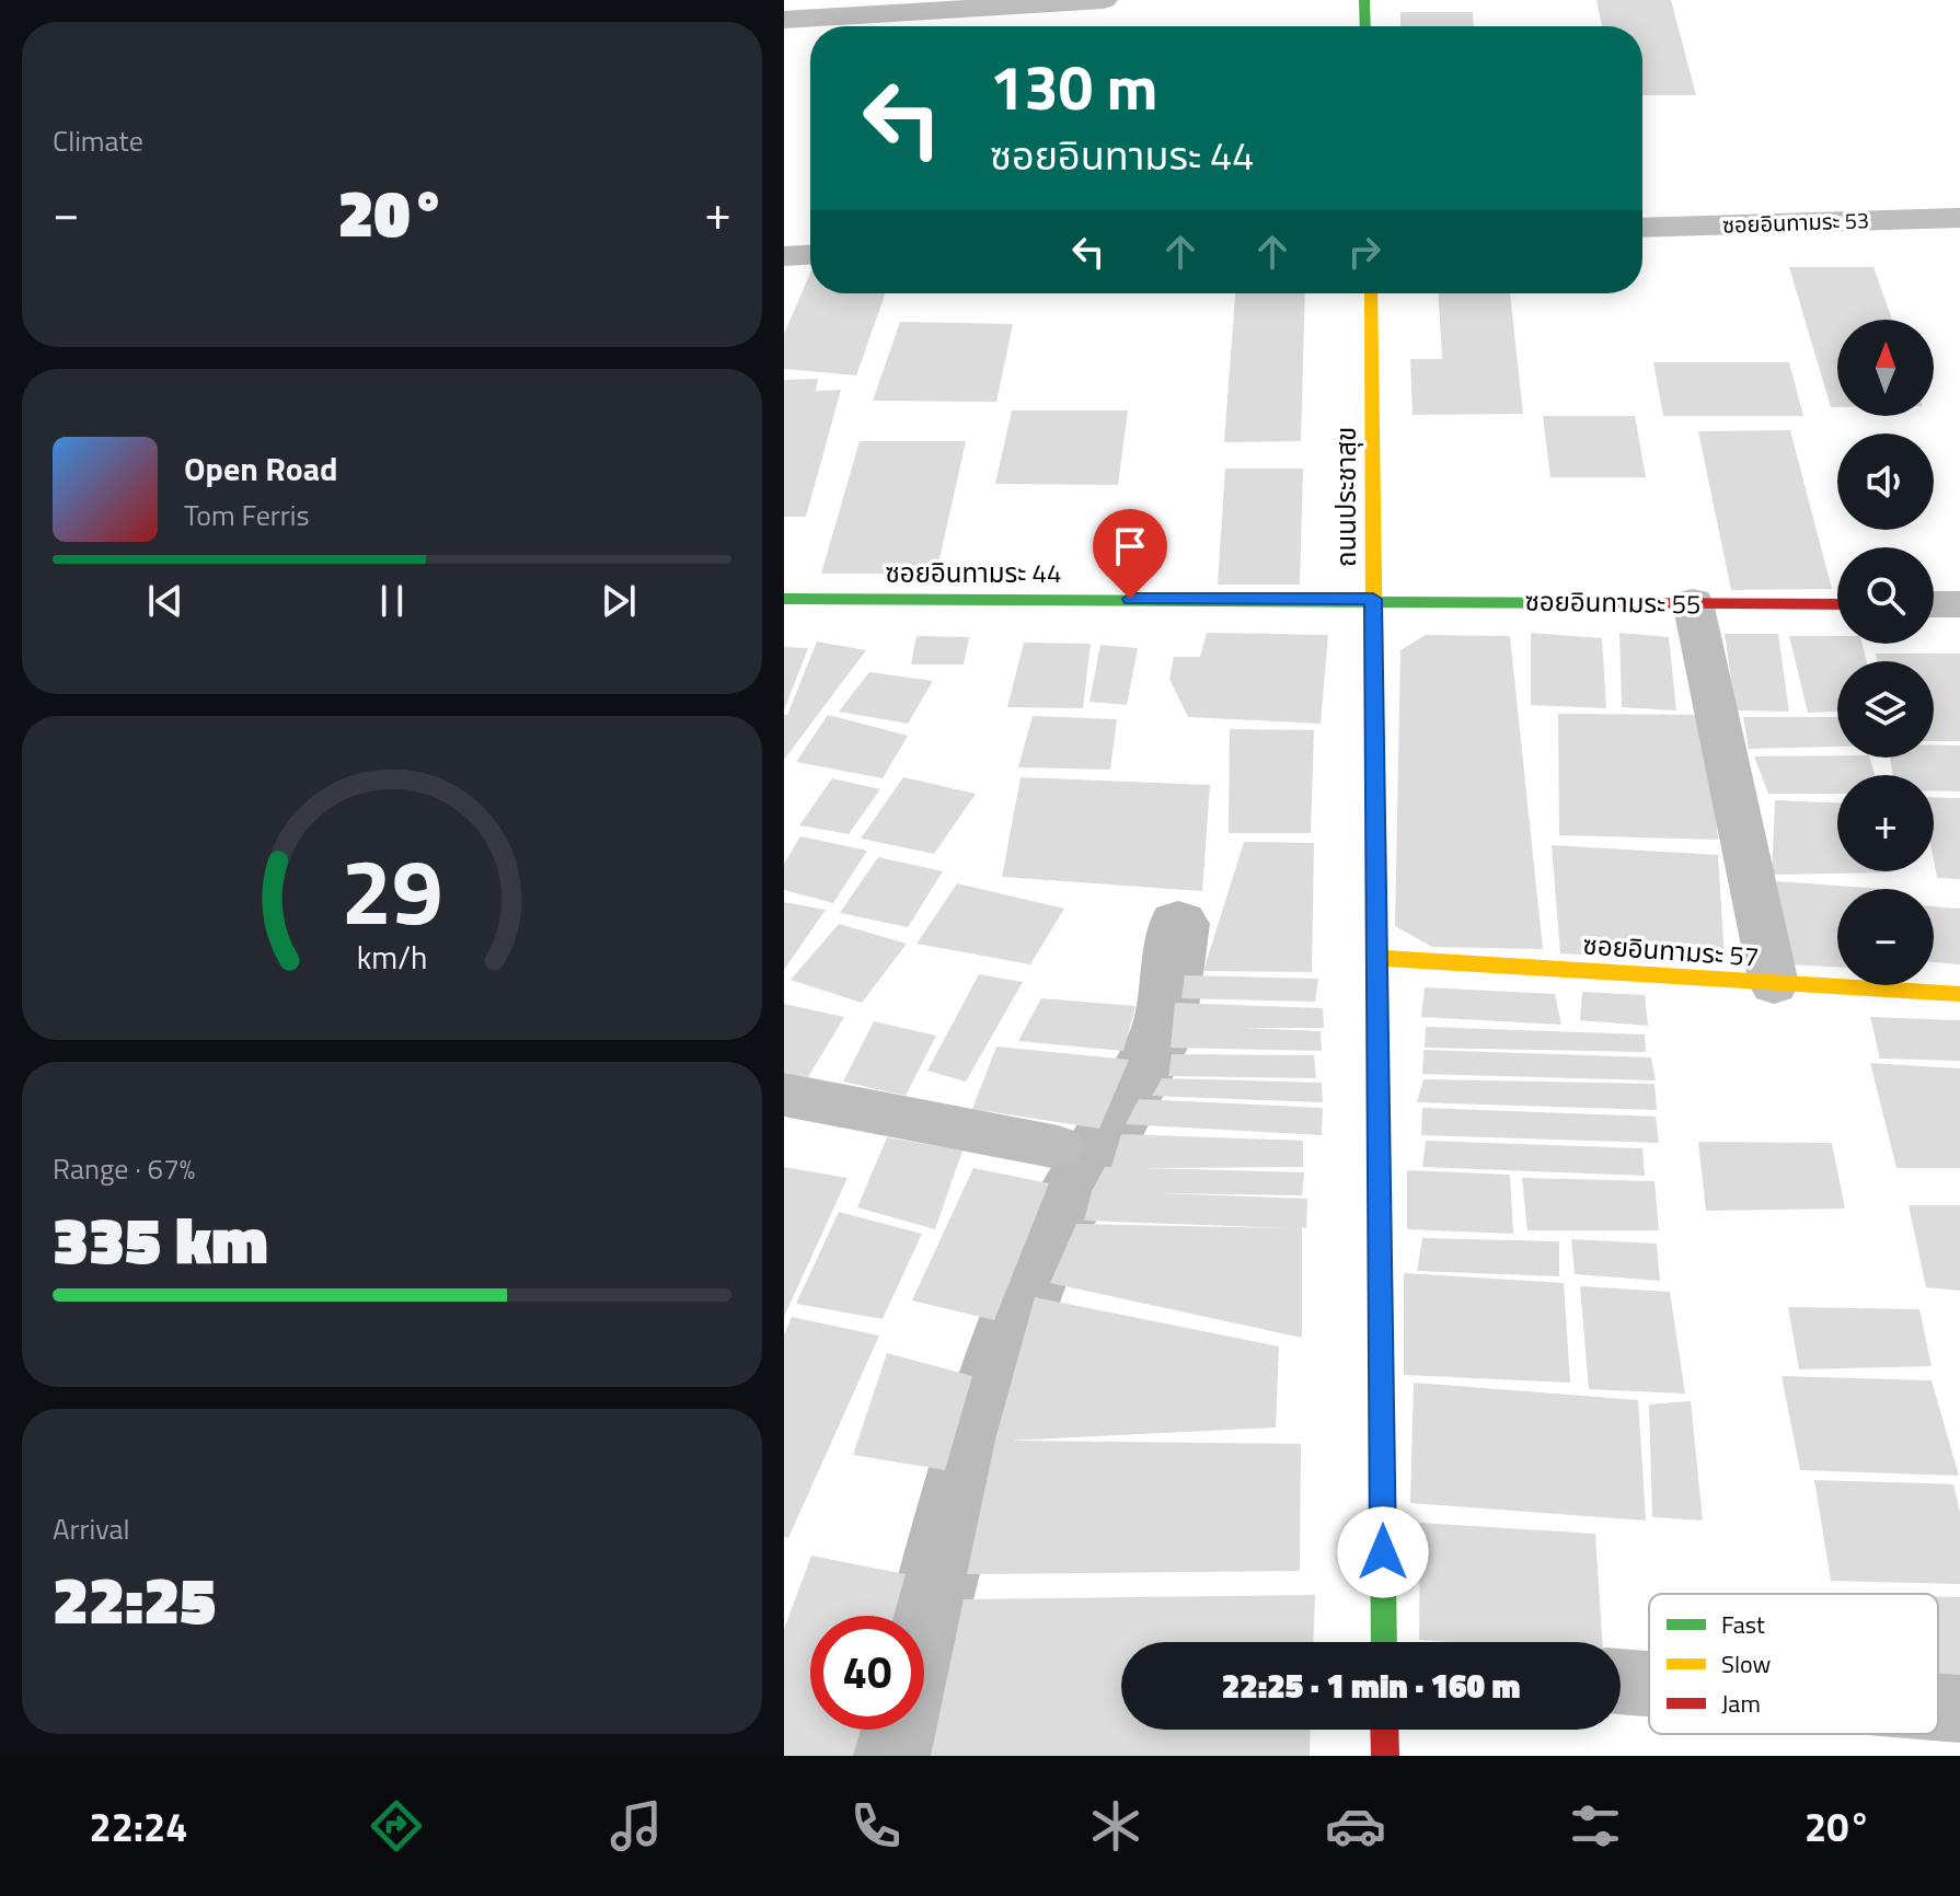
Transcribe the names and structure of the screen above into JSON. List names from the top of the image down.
{
  "streets": {
    "street": [
      "ซอยอินทามระ 53",
      "ถนนประชาสุข",
      "ซอยอินทามระ 44",
      "ซอยอินทามระ 55",
      "ซอยอินทามระ 57"
    ]
  },
  "crossings": [
    ["ถนนประชาสุข", "ซอยอินทามระ 44"],
    ["ถนนประชาสุข", "ซอยอินทามระ 55"],
    ["ถนนประชาสุข", "ซอยอินทามระ 57"],
    ["ซอยอินทามระ 44", "ซอยอินทามระ 55"]
  ],
  "legend": ["Fast", "Slow", "Jam"],
  "north": "top",
  "page": {
    "tile": [
      "Climate",
      ["Range · 67%", "335 km"],
      ["Arrival", "22:25"]
    ],
    "turn": ["130 m", "ซอยอินทามระ 44"],
    "heat": ["−", "20°", "+"],
    "map_buttons": ["+", "−"],
    "song": ["Open Road", "Tom Ferris"],
    "limit": "40",
    "trip": "22:25 · 1 min · 160 m",
    "tabs": ["22:24", "20°"],
    "gauge": ["29", "km/h"]
  }
}
